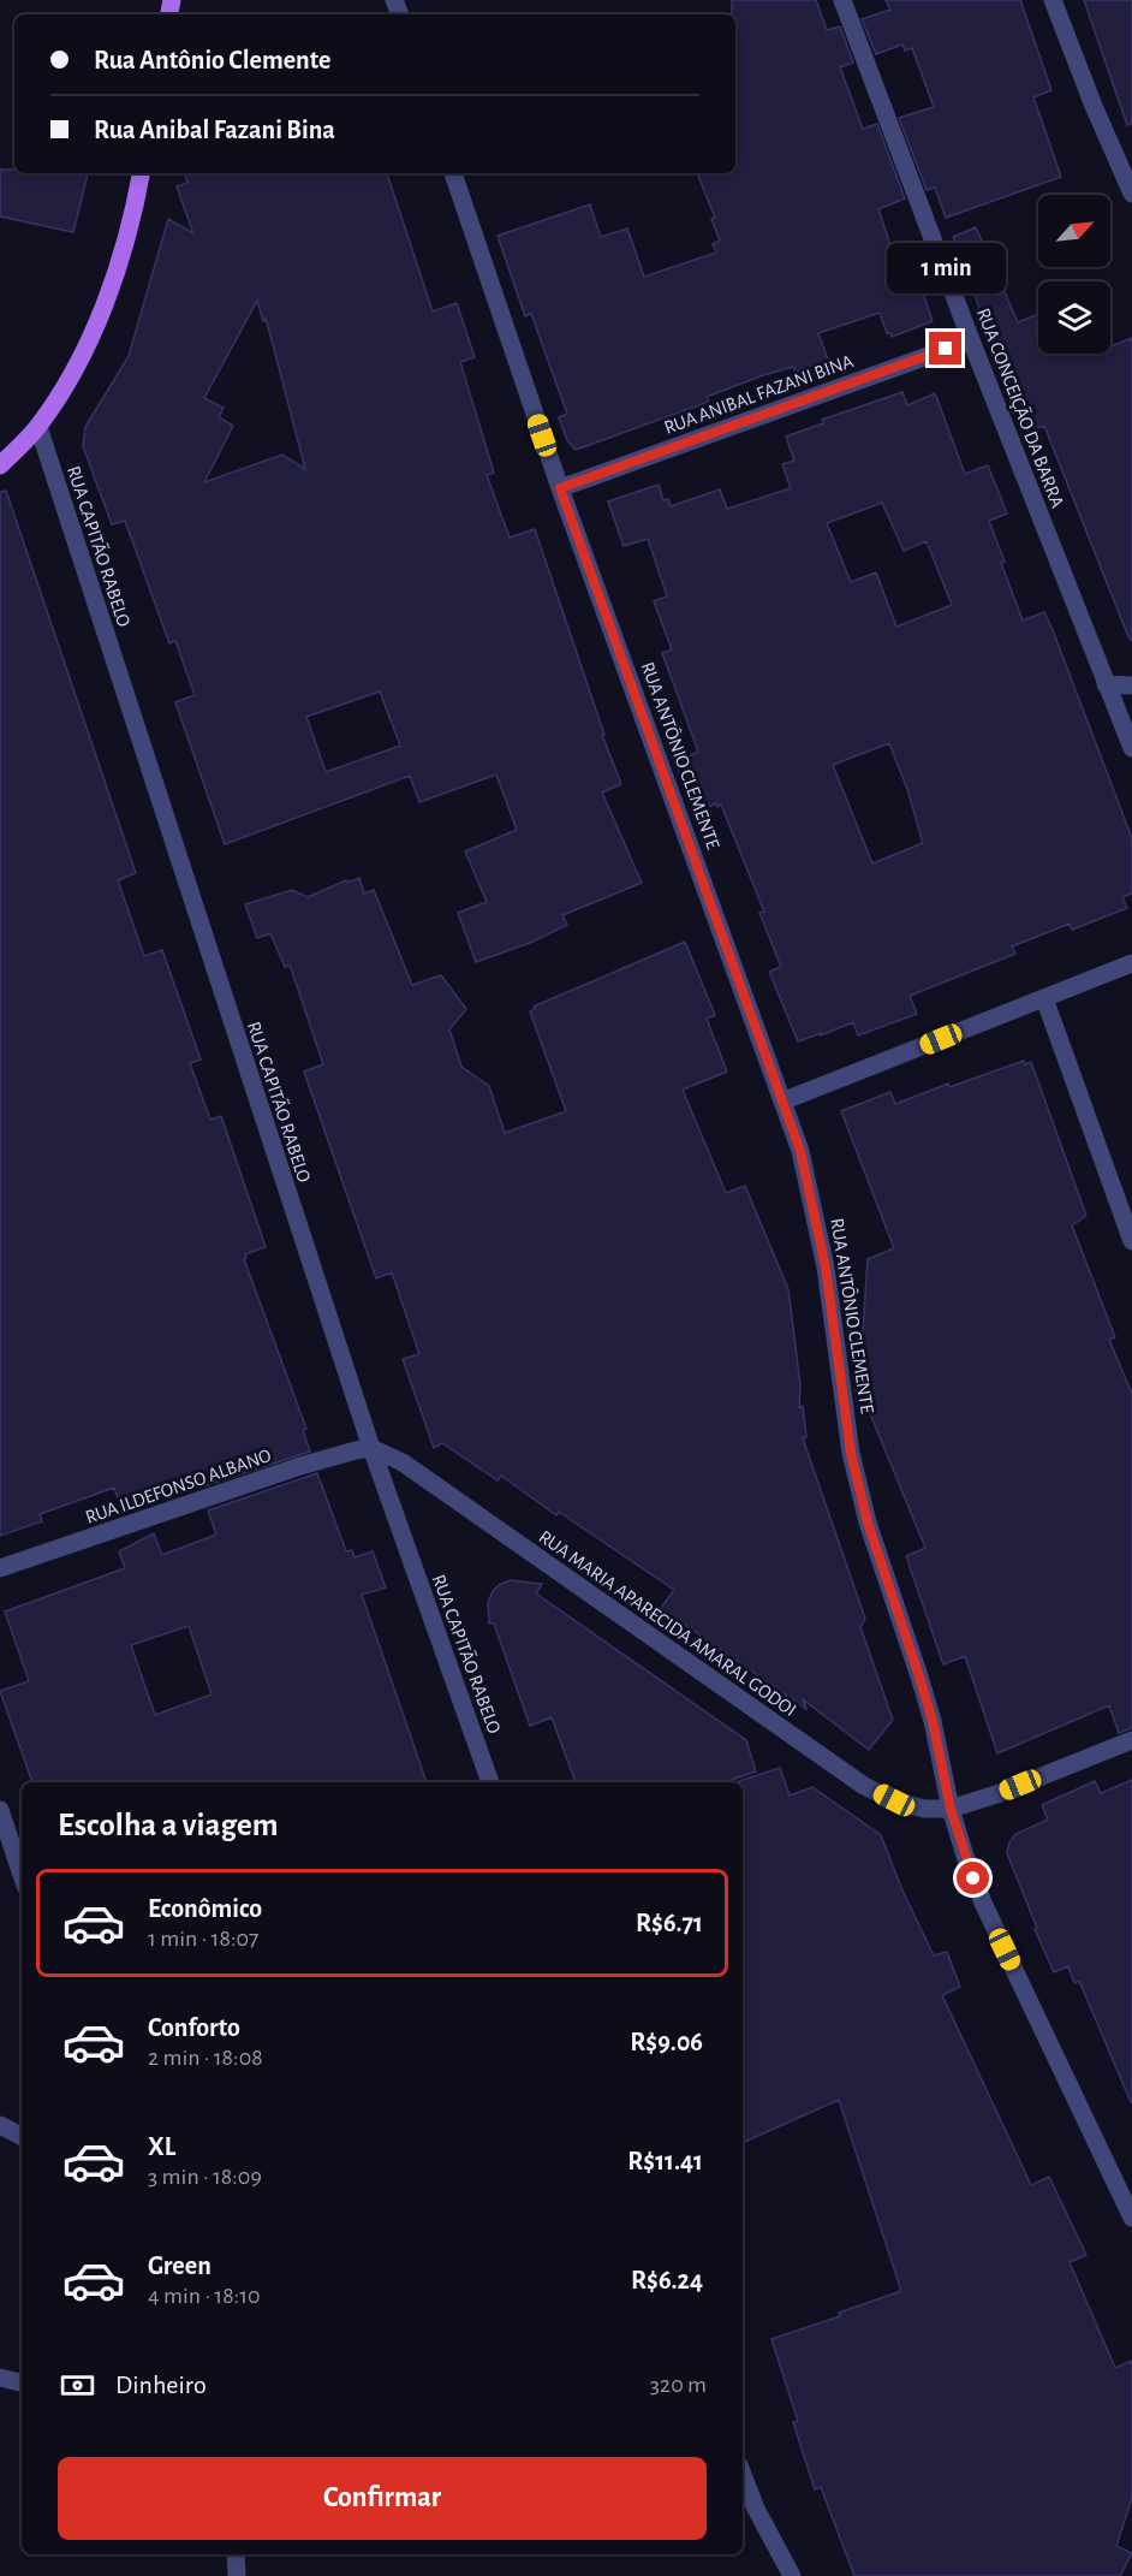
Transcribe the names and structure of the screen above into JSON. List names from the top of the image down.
{
  "streets": {
    "street": [
      "RUA ANIBAL FAZANI BINA",
      "RUA CONCEIÇÃO DA BARRA",
      "RUA CAPITÃO RABELO",
      "RUA ANTÔNIO CLEMENTE",
      "RUA ILDEFONSO ALBANO",
      "RUA MARIA APARECIDA AMARAL GODOI"
    ]
  },
  "crossings": [
    ["RUA ANIBAL FAZANI BINA", "RUA CONCEIÇÃO DA BARRA"],
    ["RUA ANIBAL FAZANI BINA", "RUA ANTÔNIO CLEMENTE"],
    ["RUA CAPITÃO RABELO", "RUA ILDEFONSO ALBANO"],
    ["RUA CAPITÃO RABELO", "RUA MARIA APARECIDA AMARAL GODOI"],
    ["RUA ANTÔNIO CLEMENTE", "RUA MARIA APARECIDA AMARAL GODOI"],
    ["RUA ILDEFONSO ALBANO", "RUA MARIA APARECIDA AMARAL GODOI"]
  ],
  "north": "top right",
  "page": {
    "banner": ["Rua Antônio Clemente", "Rua Anibal Fazani Bina"],
    "bubble": "1 min",
    "heading": "Escolha a viagem",
    "list": [
      {
        "name": "Econômico",
        "note": "1 min · 18:07",
        "value": "R$6.71"
      },
      {
        "name": "Conforto",
        "note": "2 min · 18:08",
        "value": "R$9.06"
      },
      {
        "name": "XL",
        "note": "3 min · 18:09",
        "value": "R$11.41"
      },
      {
        "name": "Green",
        "note": "4 min · 18:10",
        "value": "R$6.24"
      }
    ],
    "pay": ["Dinheiro", "320 m"],
    "buttons": "Confirmar"
  }
}
